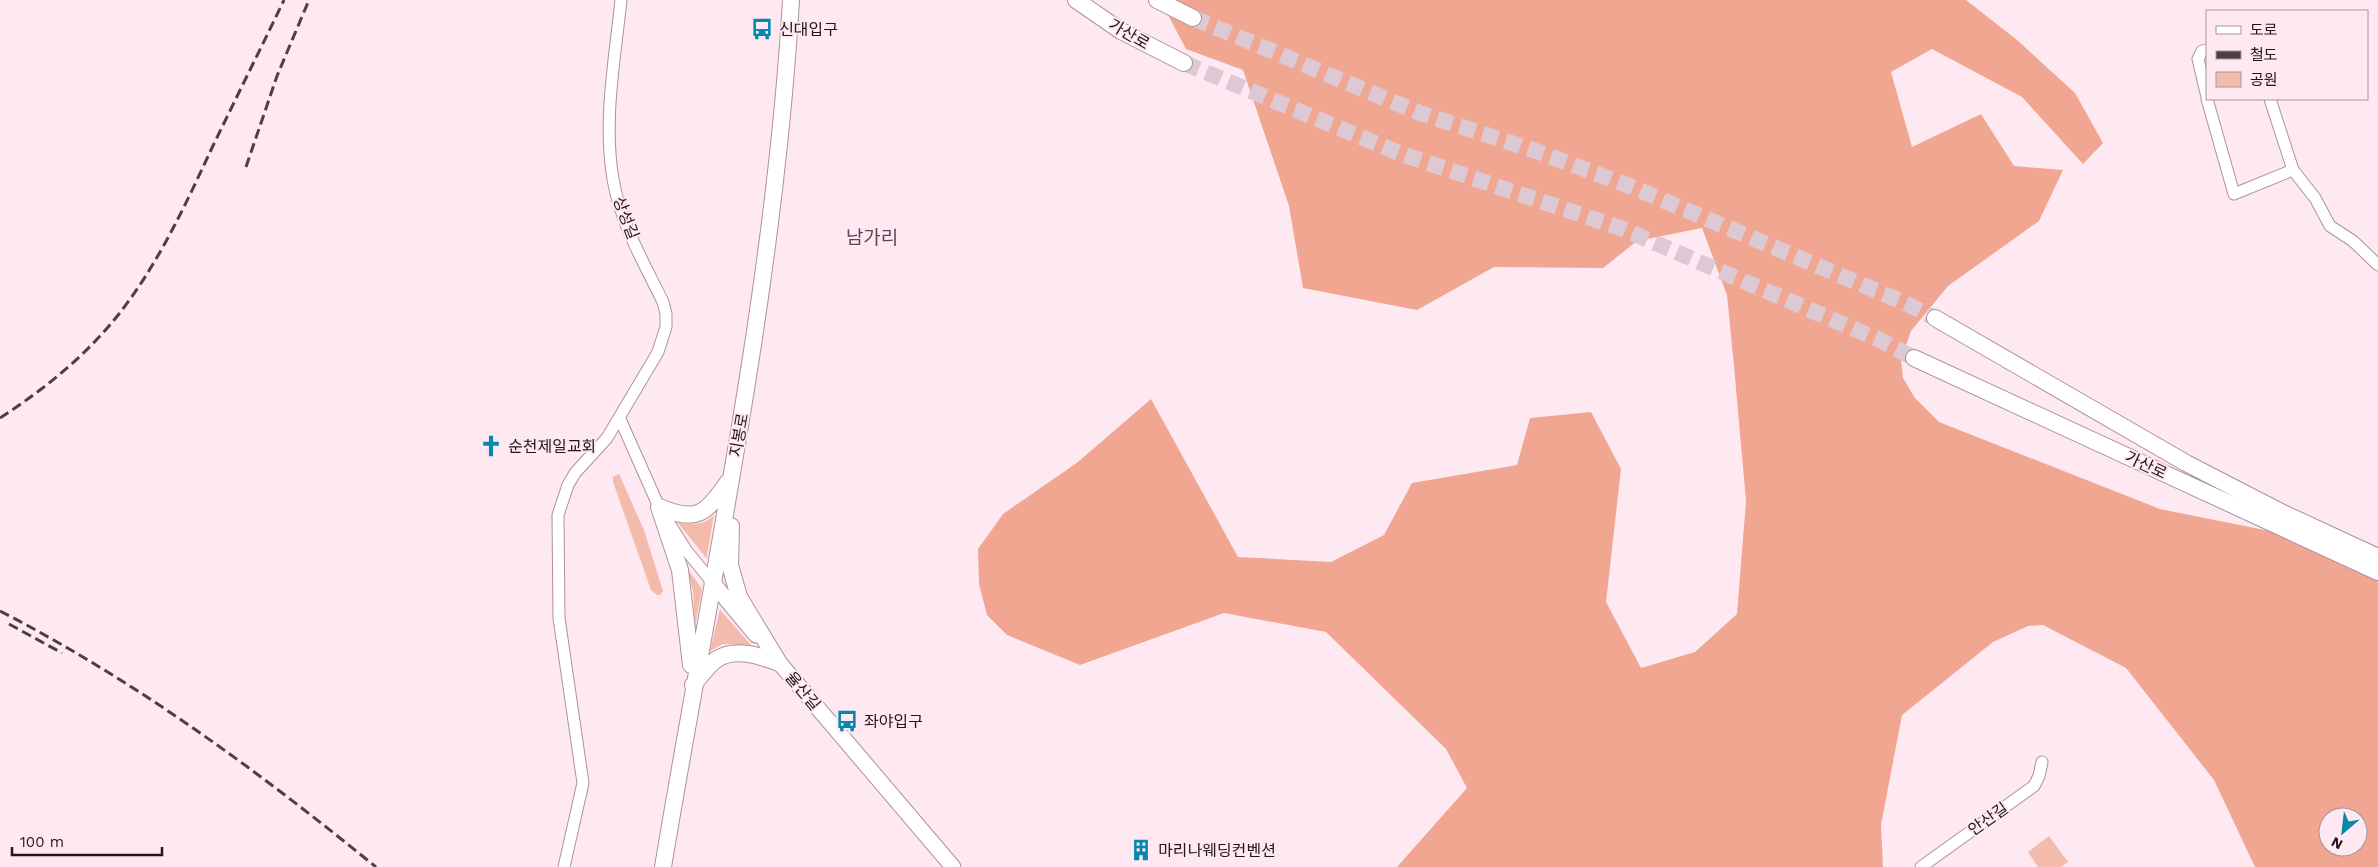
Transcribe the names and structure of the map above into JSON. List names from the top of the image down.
{
  "streets": {
    "main road": ["가산로", "지봉로"],
    "street": ["상성길", "율산길", "안산길"]
  },
  "crossings": [
    ["지봉로", "율산길"]
  ],
  "districts": ["남가리"],
  "places": {
    "bus stop": ["신대입구", "좌야입구"],
    "church": ["순천제일교회"],
    "building": ["마리나웨딩컨벤션"]
  },
  "legend": ["도로", "철도", "공원"],
  "scale_bar": "100 m",
  "north": "bottom left"
}
